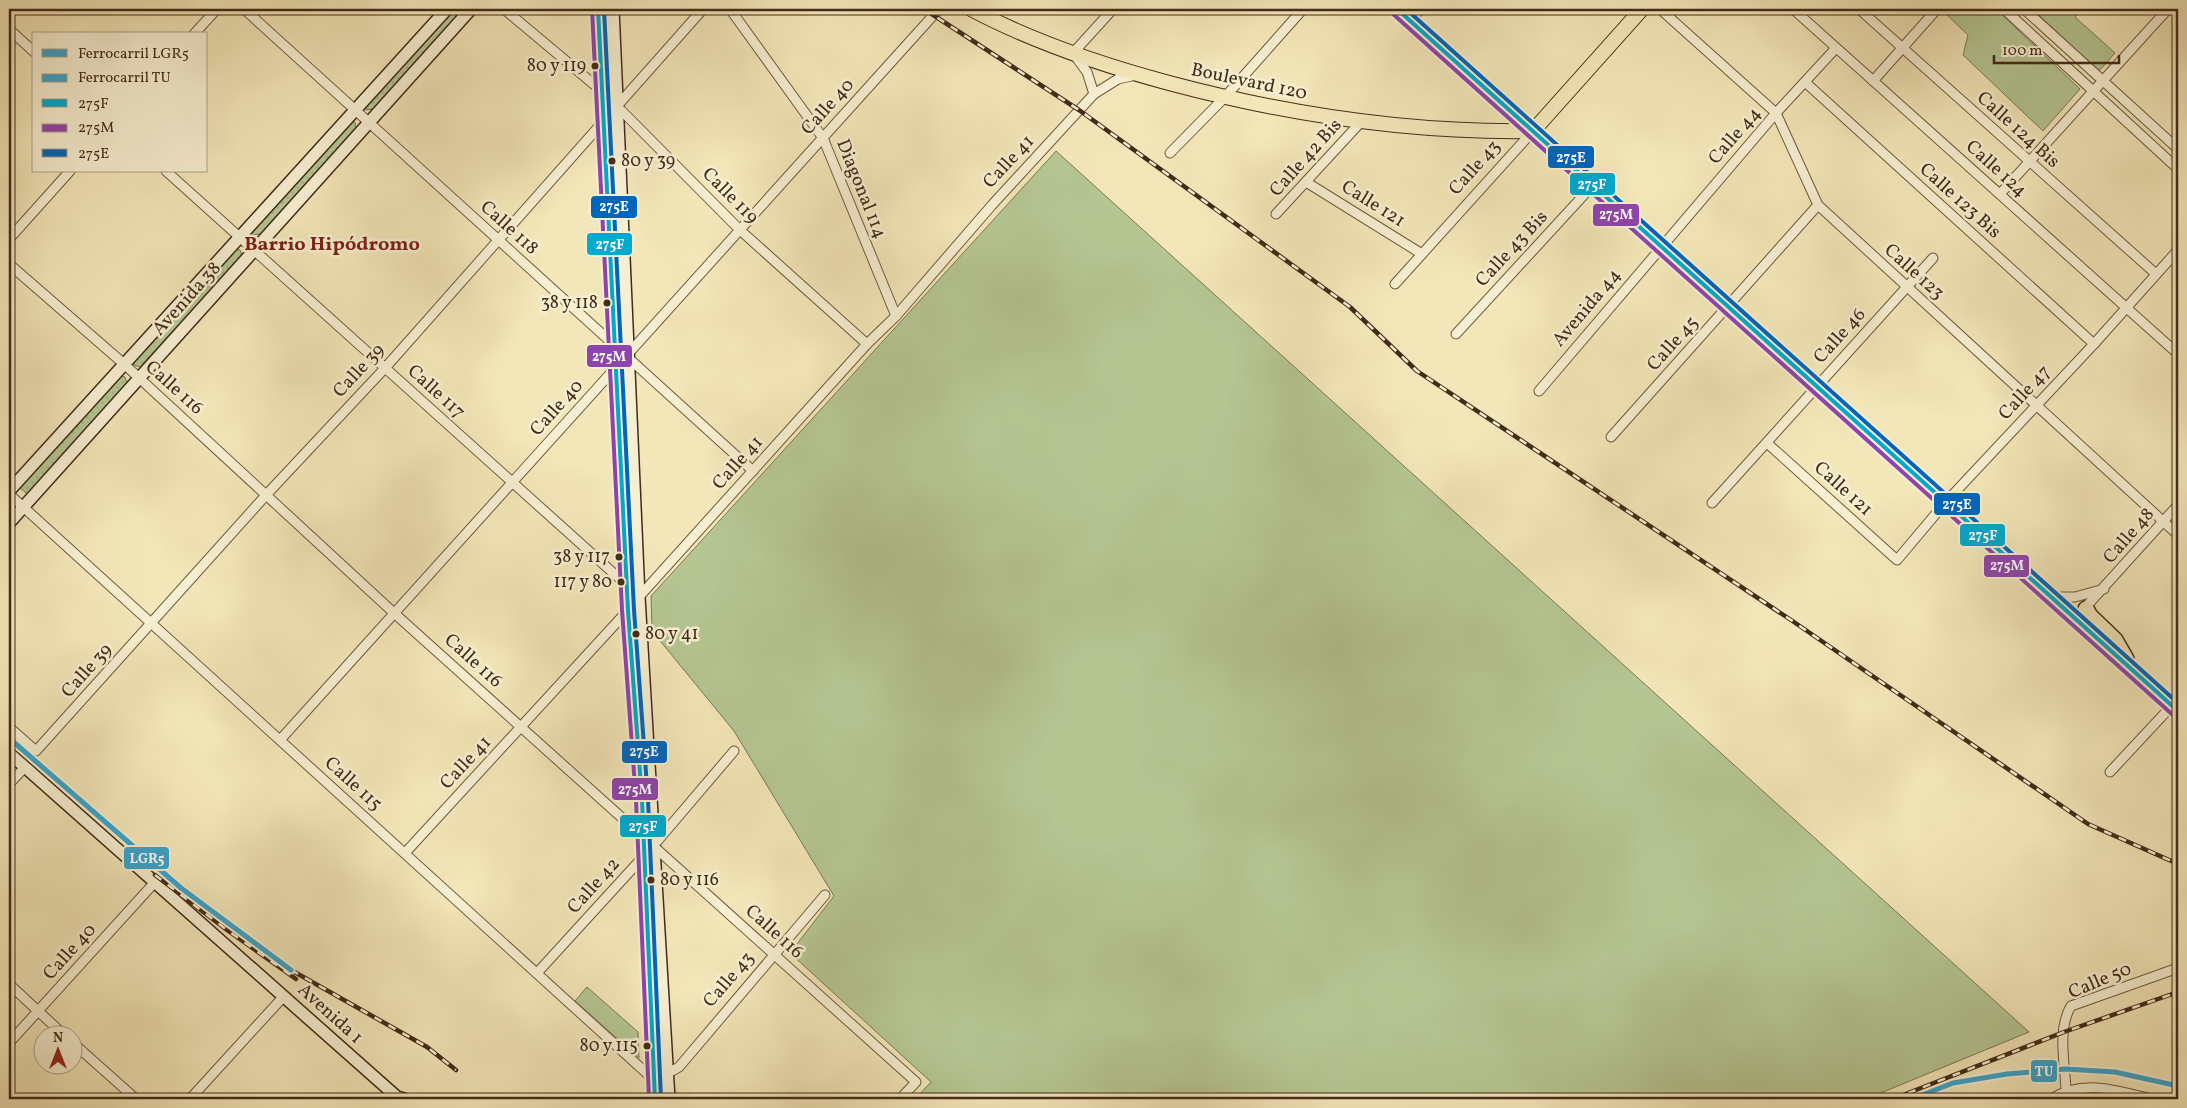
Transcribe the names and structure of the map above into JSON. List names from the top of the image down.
{
  "streets": {
    "main road": [
      "Boulevard 120",
      "Calle 43",
      "Avenida 38",
      "Avenida 1"
    ],
    "street": [
      "Calle 40",
      "Calle 124 Bis",
      "Calle 44",
      "Calle 42 Bis",
      "Calle 41",
      "Calle 124",
      "Diagonal 114",
      "Calle 119",
      "Calle 123 Bis",
      "Calle 121",
      "Calle 118",
      "Calle 43 Bis",
      "Calle 123",
      "Avenida 44",
      "Calle 46",
      "Calle 45",
      "Calle 39",
      "Calle 116",
      "Calle 117",
      "Calle 47",
      "Calle 48",
      "Calle 115",
      "Calle 42",
      "Calle 50"
    ]
  },
  "crossings": [
    ["Boulevard 120", "Calle 42 Bis"],
    ["Boulevard 120", "Calle 41"],
    ["Boulevard 120", "Calle 43"],
    ["Calle 40", "Diagonal 114"],
    ["Calle 40", "Calle 119"],
    ["Calle 40", "Calle 118"],
    ["Calle 40", "Calle 116"],
    ["Calle 40", "Calle 117"],
    ["Calle 40", "Calle 115"],
    ["Calle 40", "Avenida 1"],
    ["Calle 124 Bis", "Calle 47"],
    ["Calle 44", "Calle 124"],
    ["Calle 44", "Calle 123 Bis"],
    ["Calle 44", "Calle 123"],
    ["Calle 44", "Avenida 44"],
    ["Calle 42 Bis", "Calle 121"],
    ["Calle 41", "Diagonal 114"],
    ["Calle 41", "Calle 119"],
    ["Calle 41", "Calle 118"],
    ["Calle 41", "Calle 116"],
    ["Calle 41", "Calle 117"],
    ["Calle 41", "Calle 115"],
    ["Calle 43", "Calle 121"],
    ["Calle 43", "Calle 116"],
    ["Calle 43", "Calle 115"],
    ["Calle 124", "Calle 47"],
    ["Calle 119", "Calle 39"],
    ["Calle 123 Bis", "Calle 47"],
    ["Calle 121", "Calle 46"],
    ["Calle 121", "Calle 47"],
    ["Calle 118", "Avenida 38"],
    ["Calle 118", "Calle 39"],
    ["Calle 123", "Calle 46"],
    ["Calle 123", "Calle 45"],
    ["Calle 123", "Calle 47"],
    ["Calle 123", "Calle 48"],
    ["Avenida 38", "Calle 116"],
    ["Avenida 38", "Calle 117"],
    ["Avenida 38", "Calle 115"],
    ["Calle 39", "Calle 116"],
    ["Calle 39", "Calle 117"],
    ["Calle 39", "Calle 115"],
    ["Calle 116", "Calle 42"],
    ["Calle 115", "Calle 42"]
  ],
  "districts": ["Barrio Hipódromo"],
  "places": [
    "80 y 119",
    "80 y 39",
    "38 y 118",
    "38 y 117",
    "117 y 80",
    "80 y 41",
    "80 y 116",
    "80 y 115"
  ],
  "lines": [
    "transit line 275F",
    "transit line 275M",
    "transit line 275E",
    "rail line LGR5",
    "rail line TU"
  ],
  "legend": [
    "Ferrocarril LGR5",
    "Ferrocarril TU",
    "275F",
    "275M",
    "275E"
  ],
  "scale_bar": "100 m",
  "north": "top"
}
